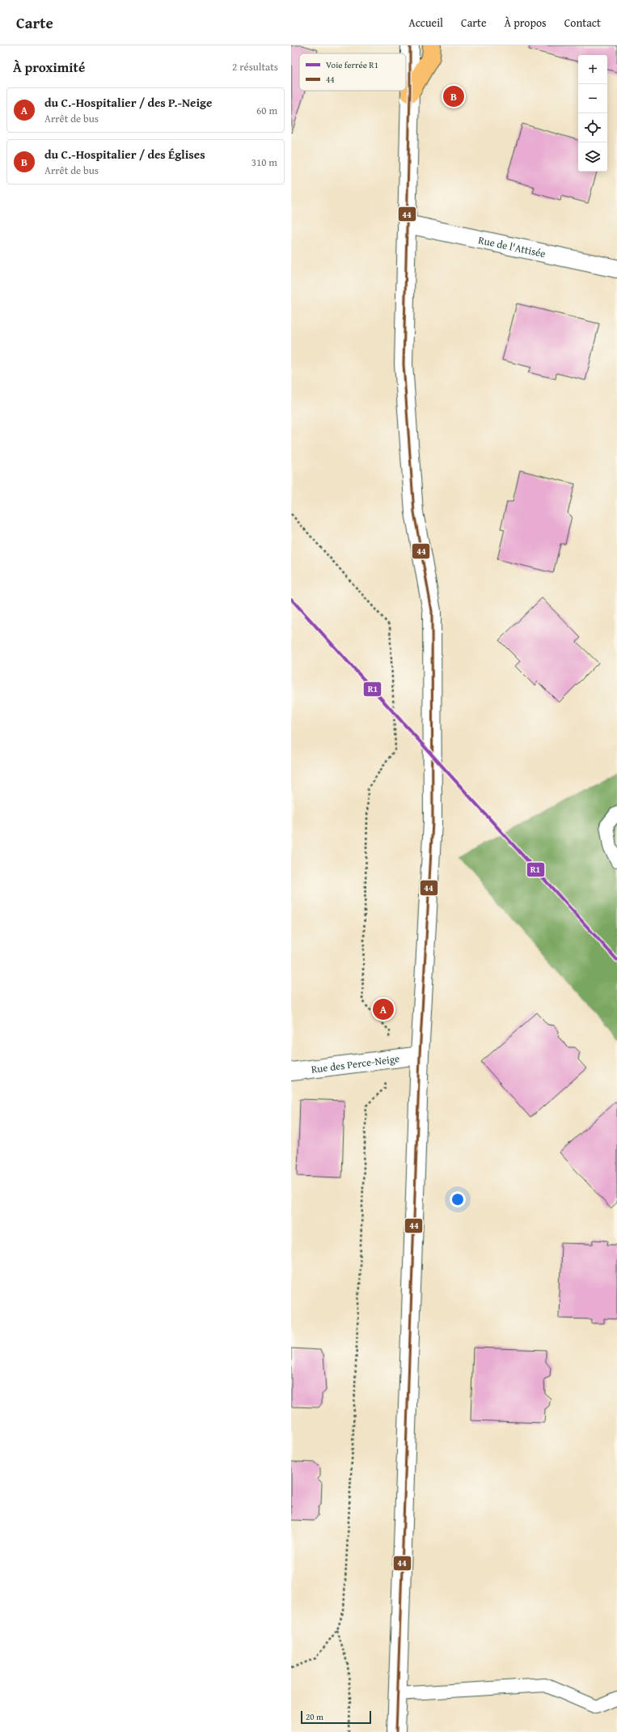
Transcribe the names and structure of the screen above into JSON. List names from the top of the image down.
{
  "streets": {
    "street": ["Rue de l'Attisée", "Rue des Perce-Neige"]
  },
  "lines": ["transit line 44", "rail line R1"],
  "legend": ["Voie ferrée R1", "44"],
  "scale_bar": "20 m",
  "page": {
    "header": "Carte",
    "nav": [
      "Accueil",
      "Carte",
      "À propos",
      "Contact"
    ],
    "heading": ["À proximité", "2 résultats"],
    "map_buttons": ["+", "−"],
    "pins": ["B", "A"],
    "list": [
      {
        "mark": "A",
        "name": "du C.-Hospitalier / des P.-Neige",
        "note": "Arrêt de bus",
        "value": "60 m"
      },
      {
        "mark": "B",
        "name": "du C.-Hospitalier / des Églises",
        "note": "Arrêt de bus",
        "value": "310 m"
      }
    ],
    "scale": "20 m"
  }
}
